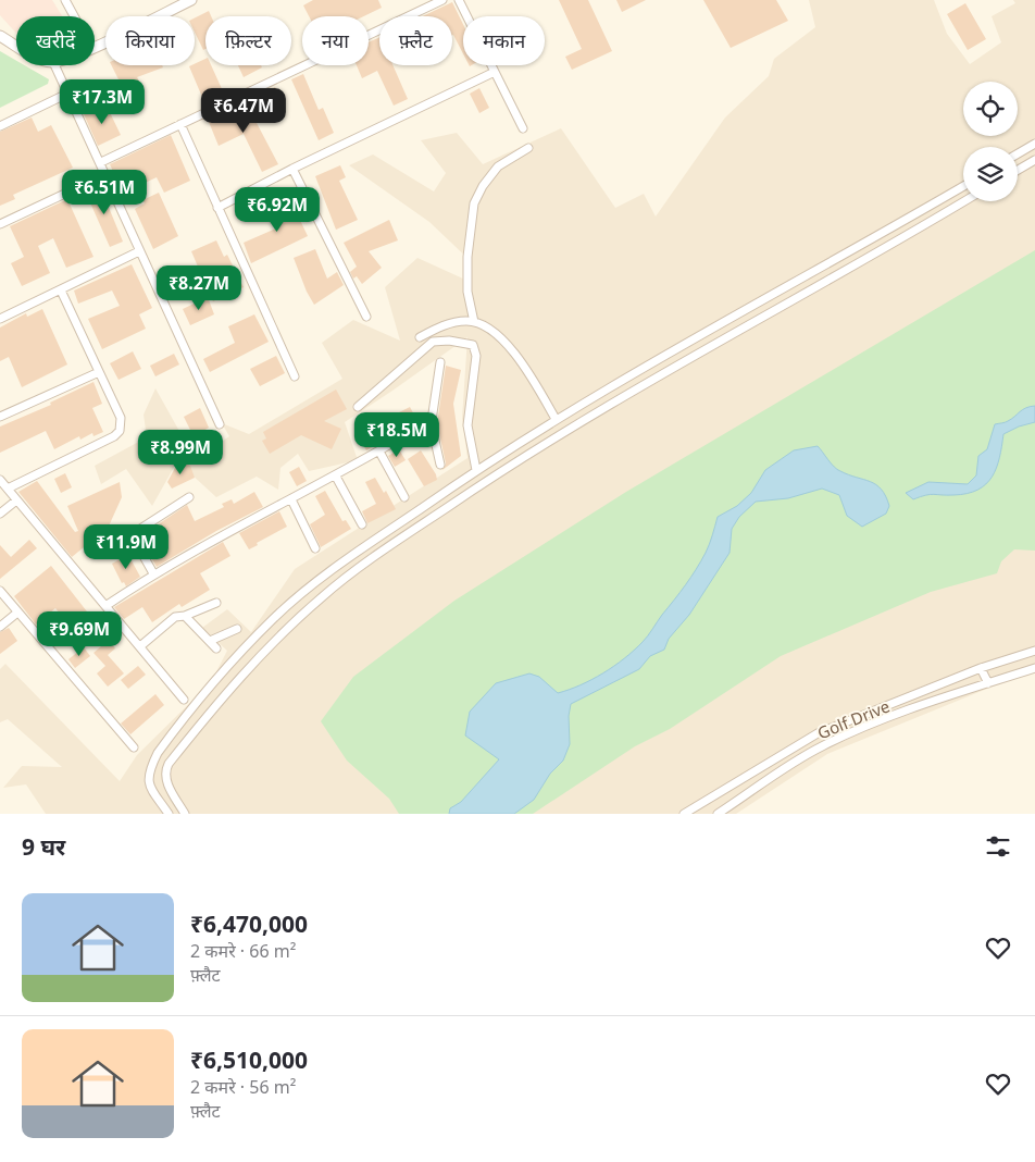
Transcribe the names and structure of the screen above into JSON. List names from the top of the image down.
{
  "streets": {
    "street": ["Golf Drive"]
  },
  "page": {
    "chip": [
      "खरीदें",
      "किराया",
      "फ़िल्टर",
      "नया",
      "फ़्लैट",
      "मकान"
    ],
    "price": [
      "₹17.3M",
      "₹6.47M",
      "₹6.51M",
      "₹6.92M",
      "₹8.27M",
      "₹18.5M",
      "₹8.99M",
      "₹11.9M",
      "₹9.69M"
    ],
    "heading": "9 घर",
    "list": [
      {
        "name": "₹6,470,000",
        "note": "2 कमरे · 66 m² · फ़्लैट"
      },
      {
        "name": "₹6,510,000",
        "note": "2 कमरे · 56 m² · फ़्लैट"
      }
    ]
  }
}
